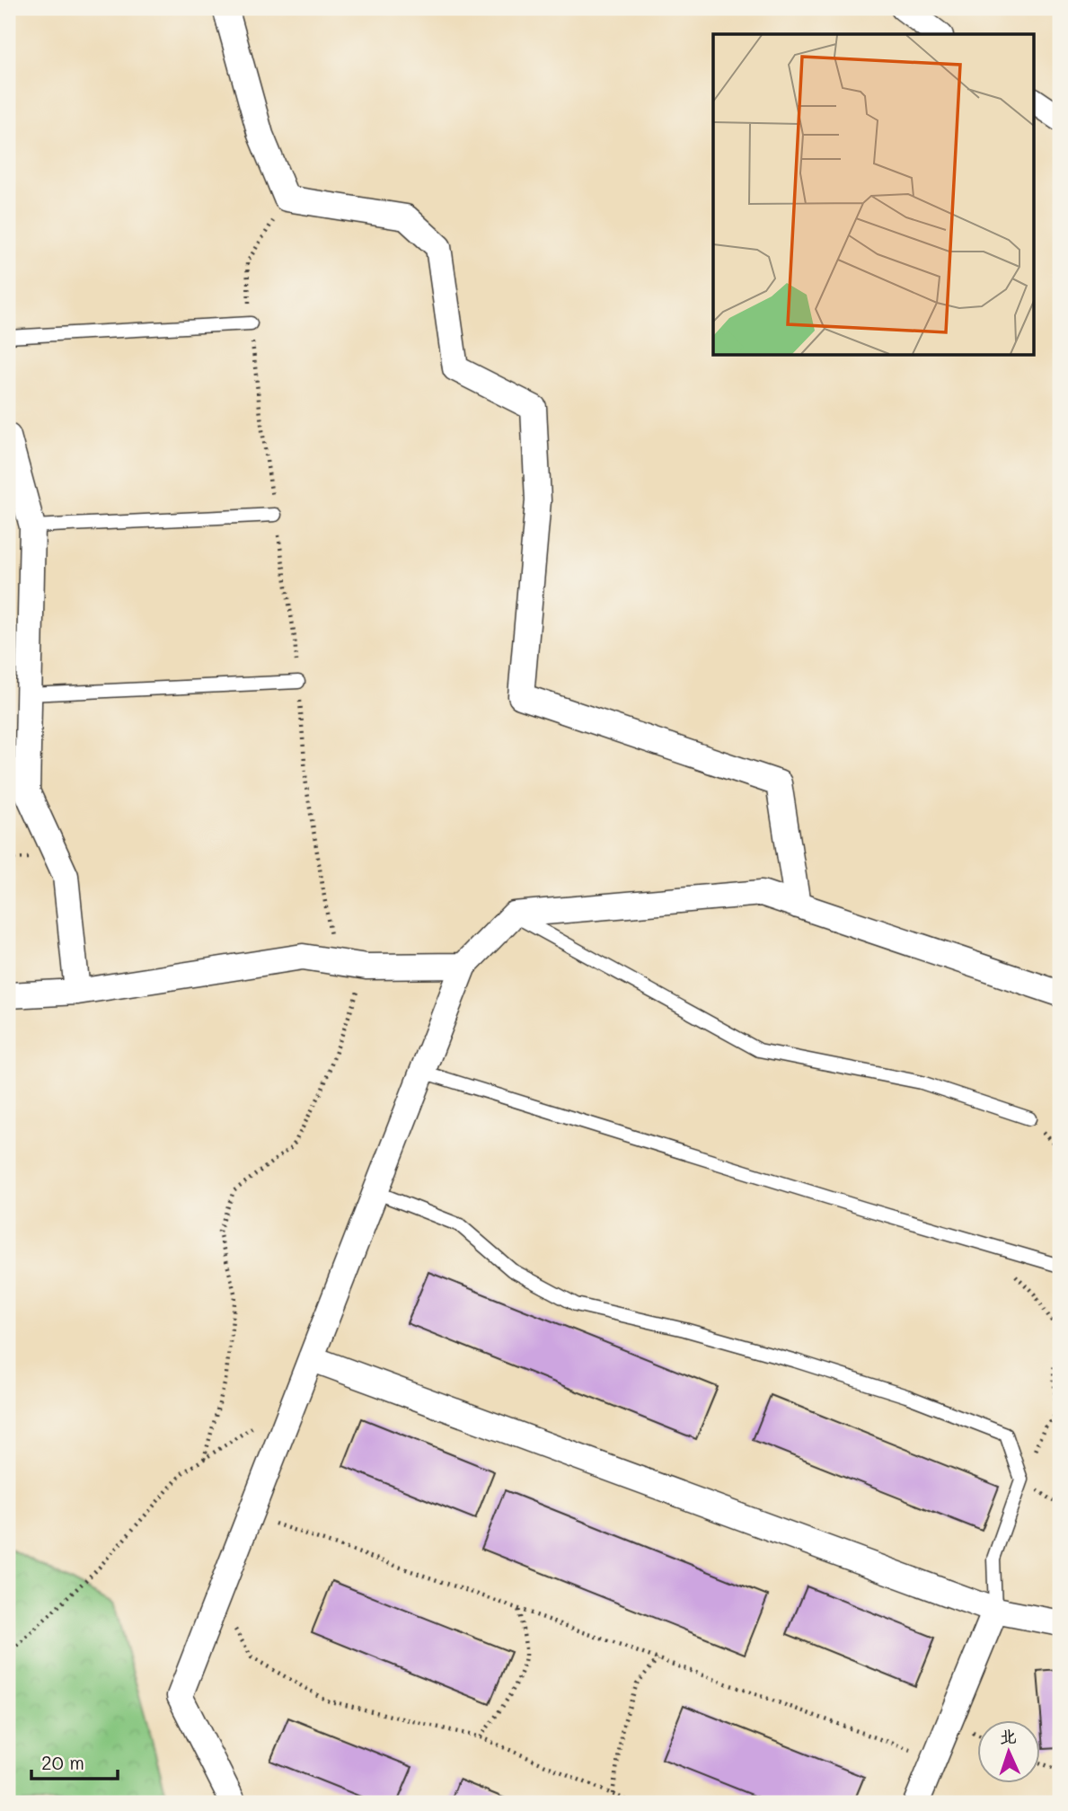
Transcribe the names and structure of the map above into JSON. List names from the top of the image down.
{
  "scale_bar": "20 m",
  "north": "top"
}
